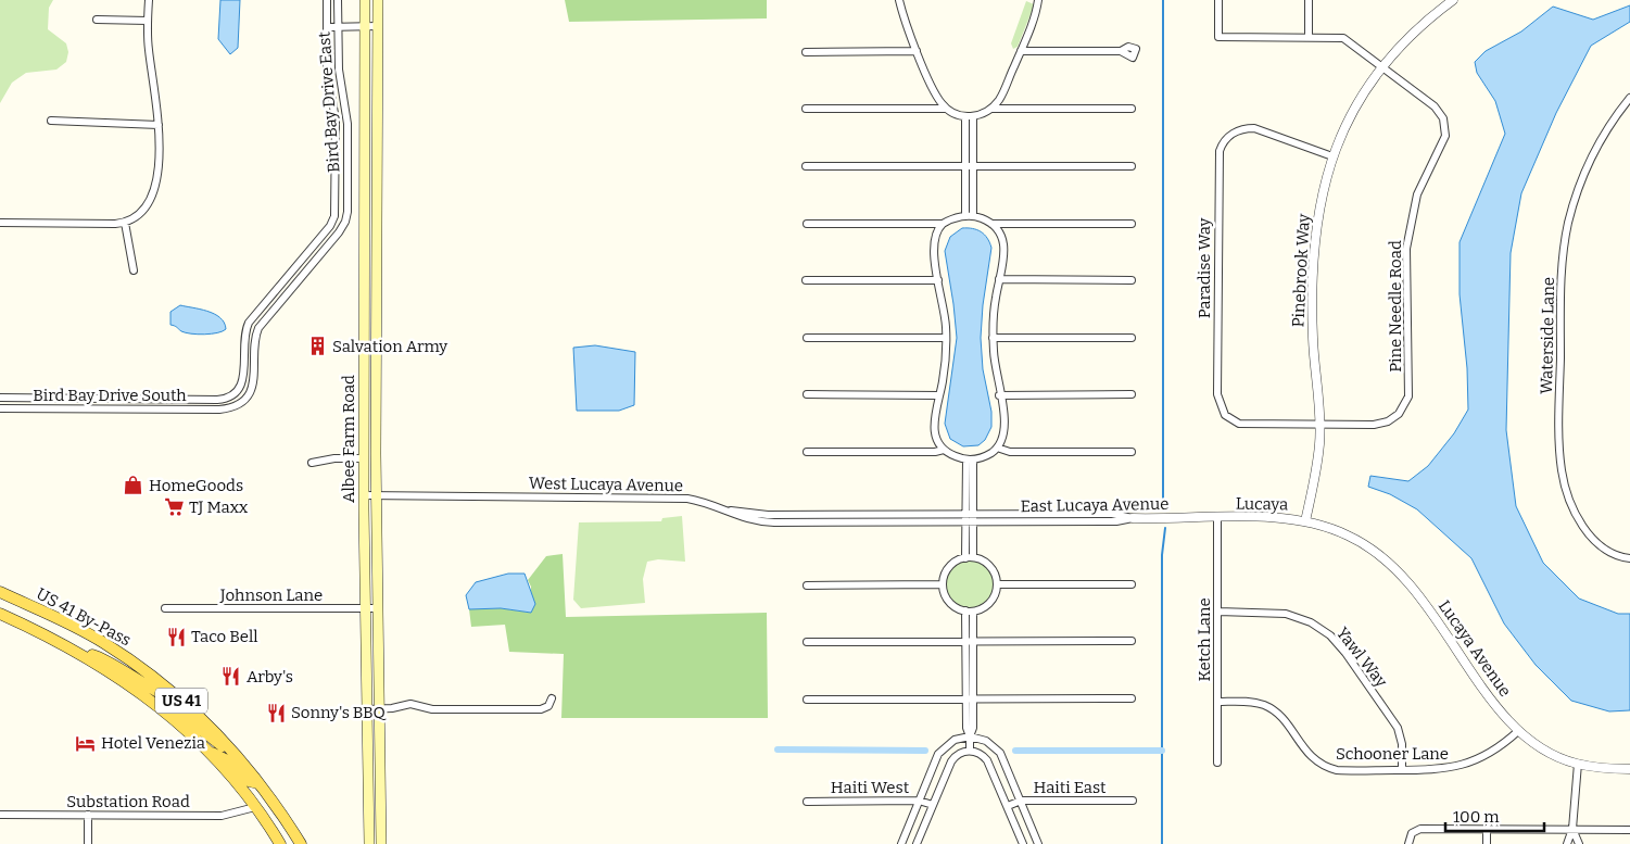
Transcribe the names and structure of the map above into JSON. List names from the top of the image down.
{
  "streets": {
    "main road": ["Albee Farm Road", "US 41 By-Pass", "US 41"],
    "street": [
      "Bird Bay Drive East",
      "Paradise Way",
      "Pinebrook Way",
      "Pine Needle Road",
      "Waterside Lane",
      "Bird Bay Drive South",
      "West Lucaya Avenue",
      "Lucaya",
      "East Lucaya Avenue",
      "Johnson Lane",
      "Ketch Lane",
      "Lucaya Avenue",
      "Yawl Way",
      "Schooner Lane",
      "Haiti West",
      "Haiti East",
      "Substation Road"
    ]
  },
  "crossings": [
    ["Bird Bay Drive East", "Bird Bay Drive South"],
    ["Paradise Way", "Pinebrook Way"],
    ["Paradise Way", "Pine Needle Road"],
    ["Pinebrook Way", "Pine Needle Road"],
    ["Pinebrook Way", "Lucaya"],
    ["Pinebrook Way", "Lucaya Avenue"],
    ["Albee Farm Road", "West Lucaya Avenue"],
    ["Albee Farm Road", "Johnson Lane"],
    ["West Lucaya Avenue", "East Lucaya Avenue"],
    ["Lucaya", "East Lucaya Avenue"],
    ["Lucaya", "Ketch Lane"],
    ["Lucaya", "Lucaya Avenue"],
    ["East Lucaya Avenue", "Ketch Lane"],
    ["US 41 By-Pass", "Substation Road"],
    ["Ketch Lane", "Yawl Way"],
    ["Ketch Lane", "Schooner Lane"],
    ["Lucaya Avenue", "Schooner Lane"],
    ["Yawl Way", "Schooner Lane"]
  ],
  "places": {
    "building": ["Salvation Army"],
    "shop": ["HomeGoods"],
    "supermarket": ["TJ Maxx"],
    "restaurant": ["Taco Bell", "Arby's", "Sonny's BBQ"],
    "hotel": ["Hotel Venezia"]
  },
  "scale_bar": "100 m"
}
